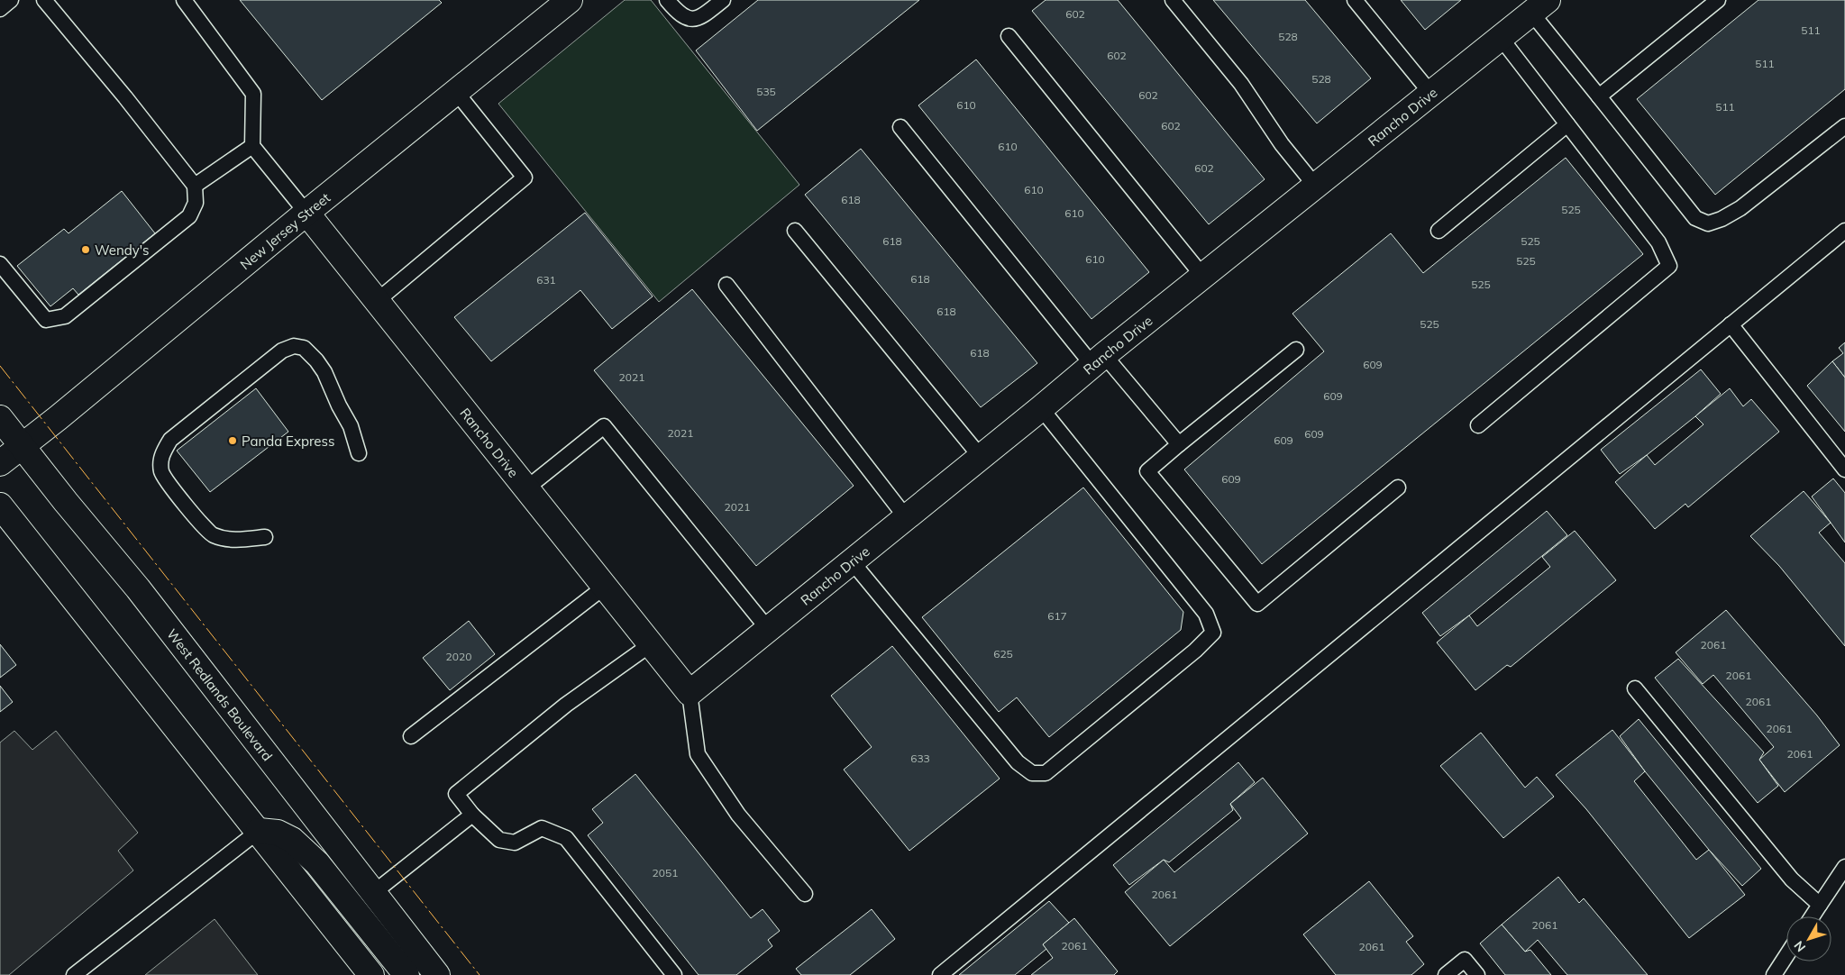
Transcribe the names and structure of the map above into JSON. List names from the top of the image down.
{
  "streets": {
    "street": ["Rancho Drive", "New Jersey Street", "West Redlands Boulevard"]
  },
  "crossings": [
    ["Rancho Drive", "New Jersey Street"],
    ["New Jersey Street", "West Redlands Boulevard"]
  ],
  "places": ["Wendy's", "Panda Express"],
  "house_numbers": [
    "602",
    "511",
    "528",
    "602",
    "511",
    "528",
    "535",
    "602",
    "610",
    "511",
    "602",
    "610",
    "602",
    "610",
    "618",
    "525",
    "610",
    "618",
    "525",
    "610",
    "525",
    "618",
    "631",
    "525",
    "618",
    "525",
    "618",
    "609",
    "2021",
    "609",
    "2021",
    "609",
    "609",
    "609",
    "2021",
    "617",
    "2061",
    "625",
    "2020",
    "2061",
    "2061",
    "2061",
    "2061",
    "633",
    "2051",
    "2061",
    "2061",
    "2061",
    "2061"
  ],
  "north": "bottom left"
}
